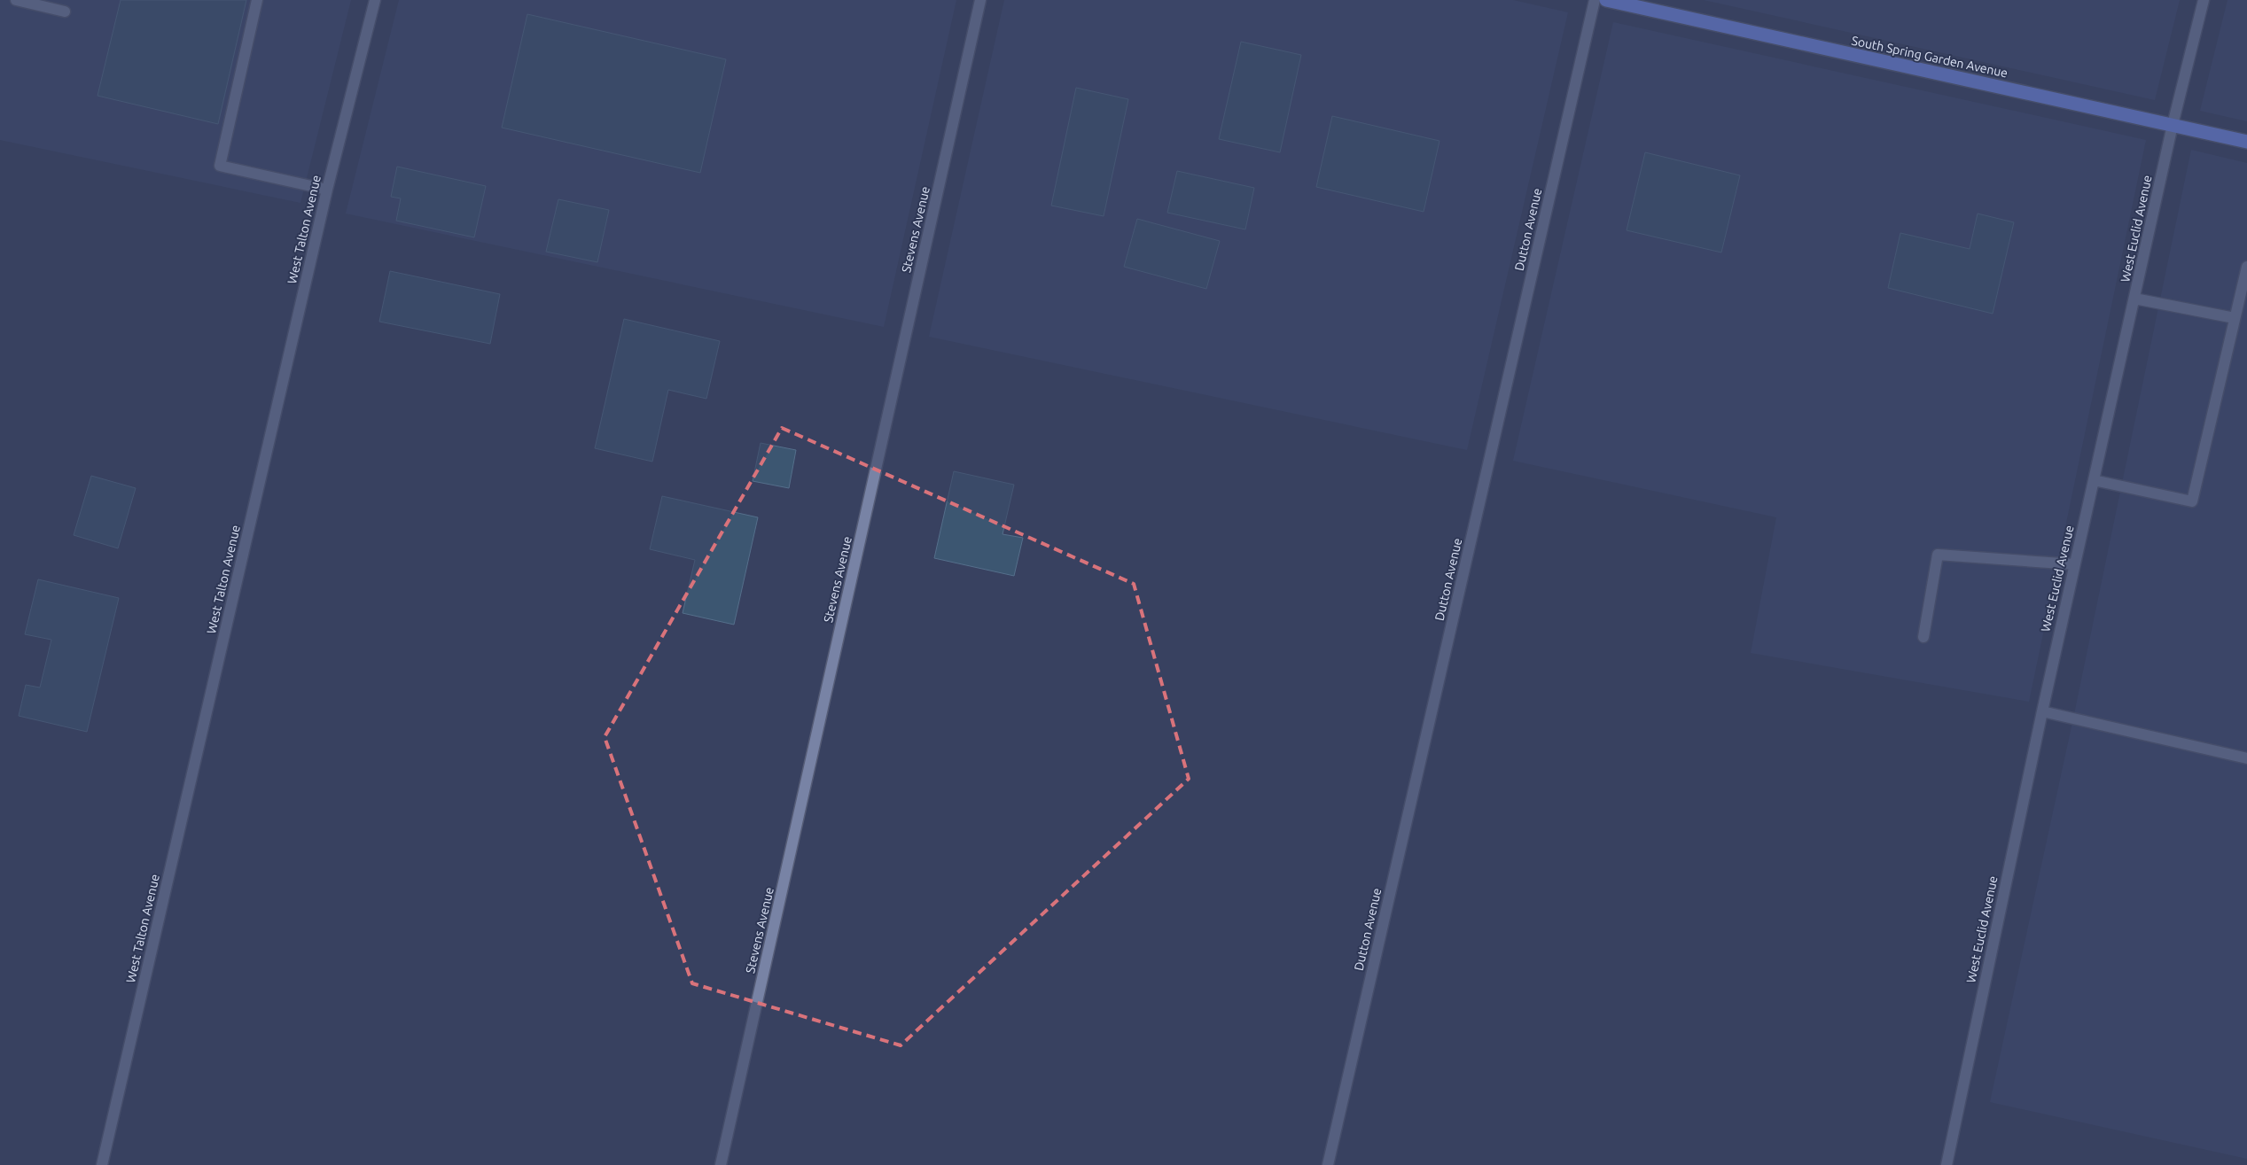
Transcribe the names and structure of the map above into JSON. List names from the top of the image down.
{
  "streets": {
    "highway": ["South Spring Garden Avenue"],
    "street": [
      "West Euclid Avenue",
      "West Talton Avenue",
      "Stevens Avenue",
      "Dutton Avenue"
    ]
  },
  "crossings": [
    ["South Spring Garden Avenue", "West Euclid Avenue"]
  ]
}
